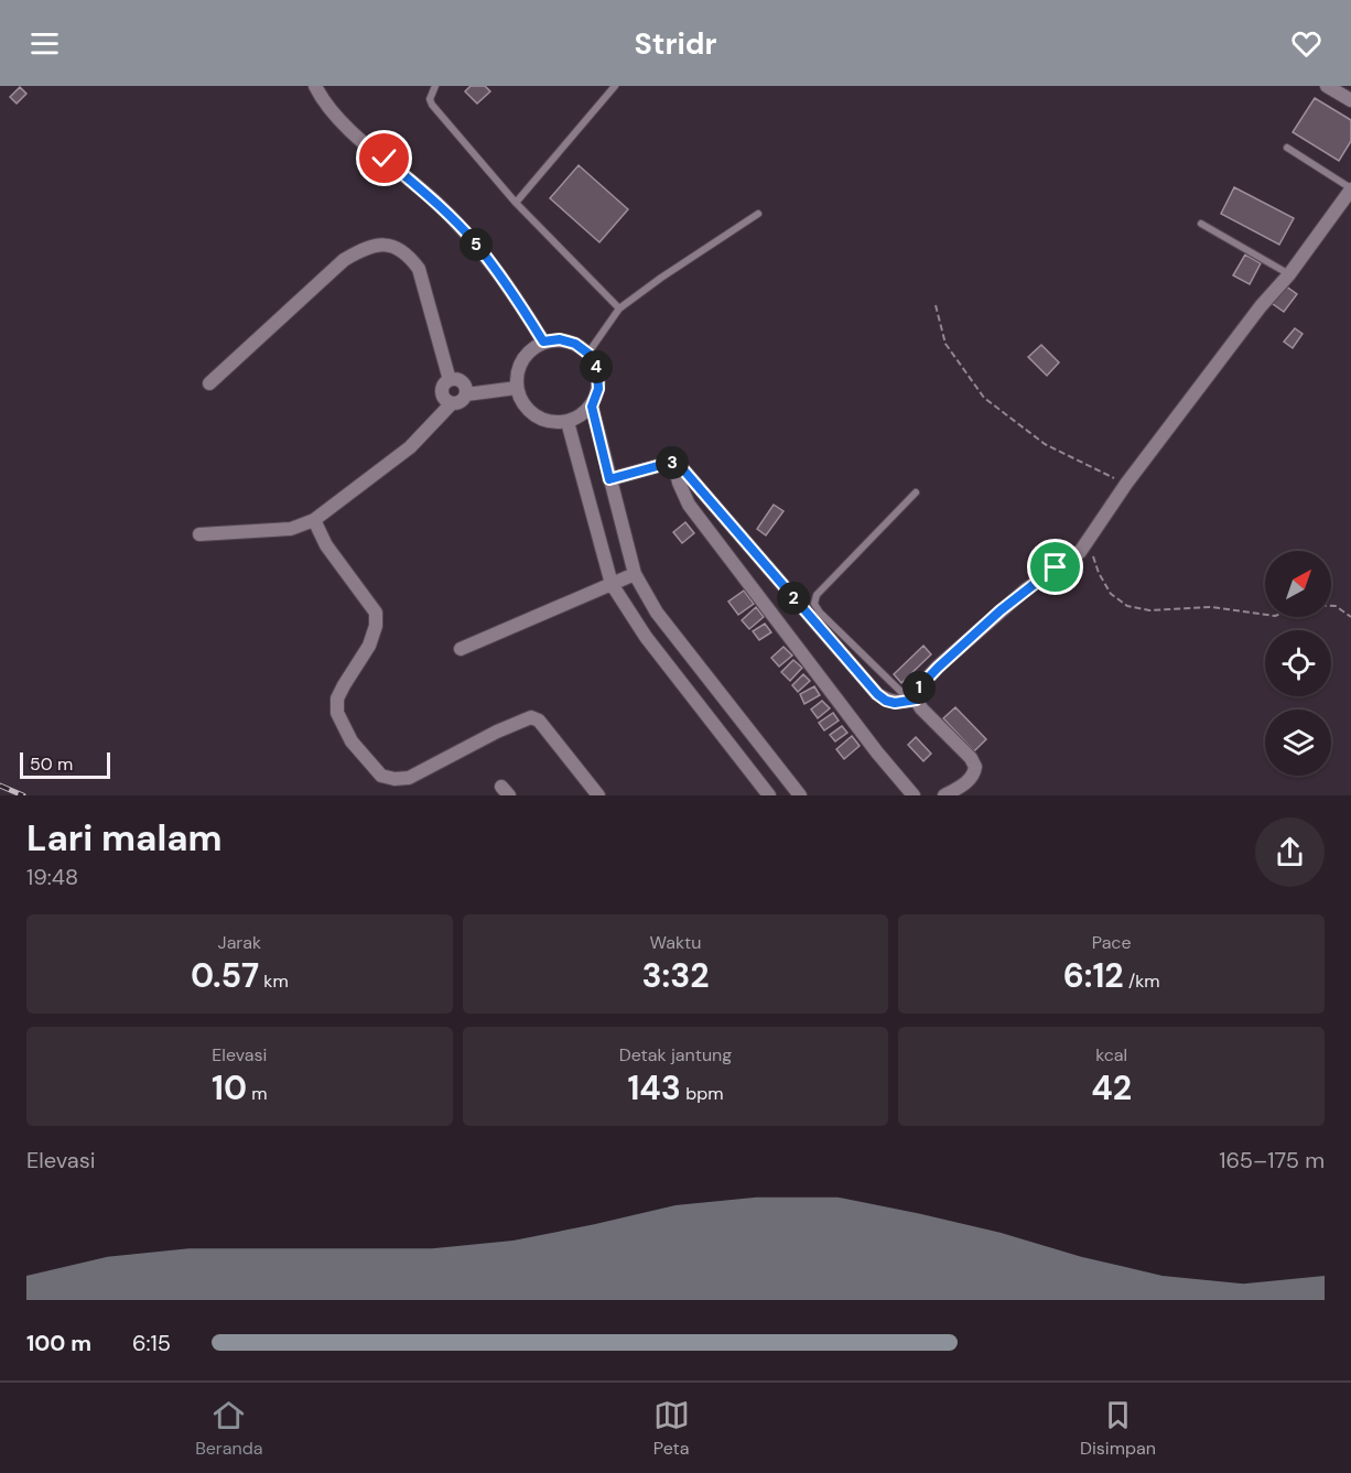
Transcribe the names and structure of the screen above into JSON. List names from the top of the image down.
{
  "scale_bar": "50 m",
  "north": "top right",
  "page": {
    "header": "Stridr",
    "pins": [
      "5",
      "4",
      "3",
      "2",
      "1"
    ],
    "scale": "50 m",
    "heading": ["Lari malam", "19:48"],
    "stats": [
      ["Jarak", "0.57 km"],
      ["Waktu", "3:32"],
      ["Pace", "6:12 /km"],
      ["Elevasi", "10 m"],
      ["Detak jantung", "143 bpm"],
      ["kcal", "42"]
    ],
    "chart": ["Elevasi", "165–175 m"],
    "list": [
      {
        "name": "100 m",
        "note": "6:15"
      }
    ],
    "tabs": ["Beranda", "Peta", "Disimpan"]
  }
}
